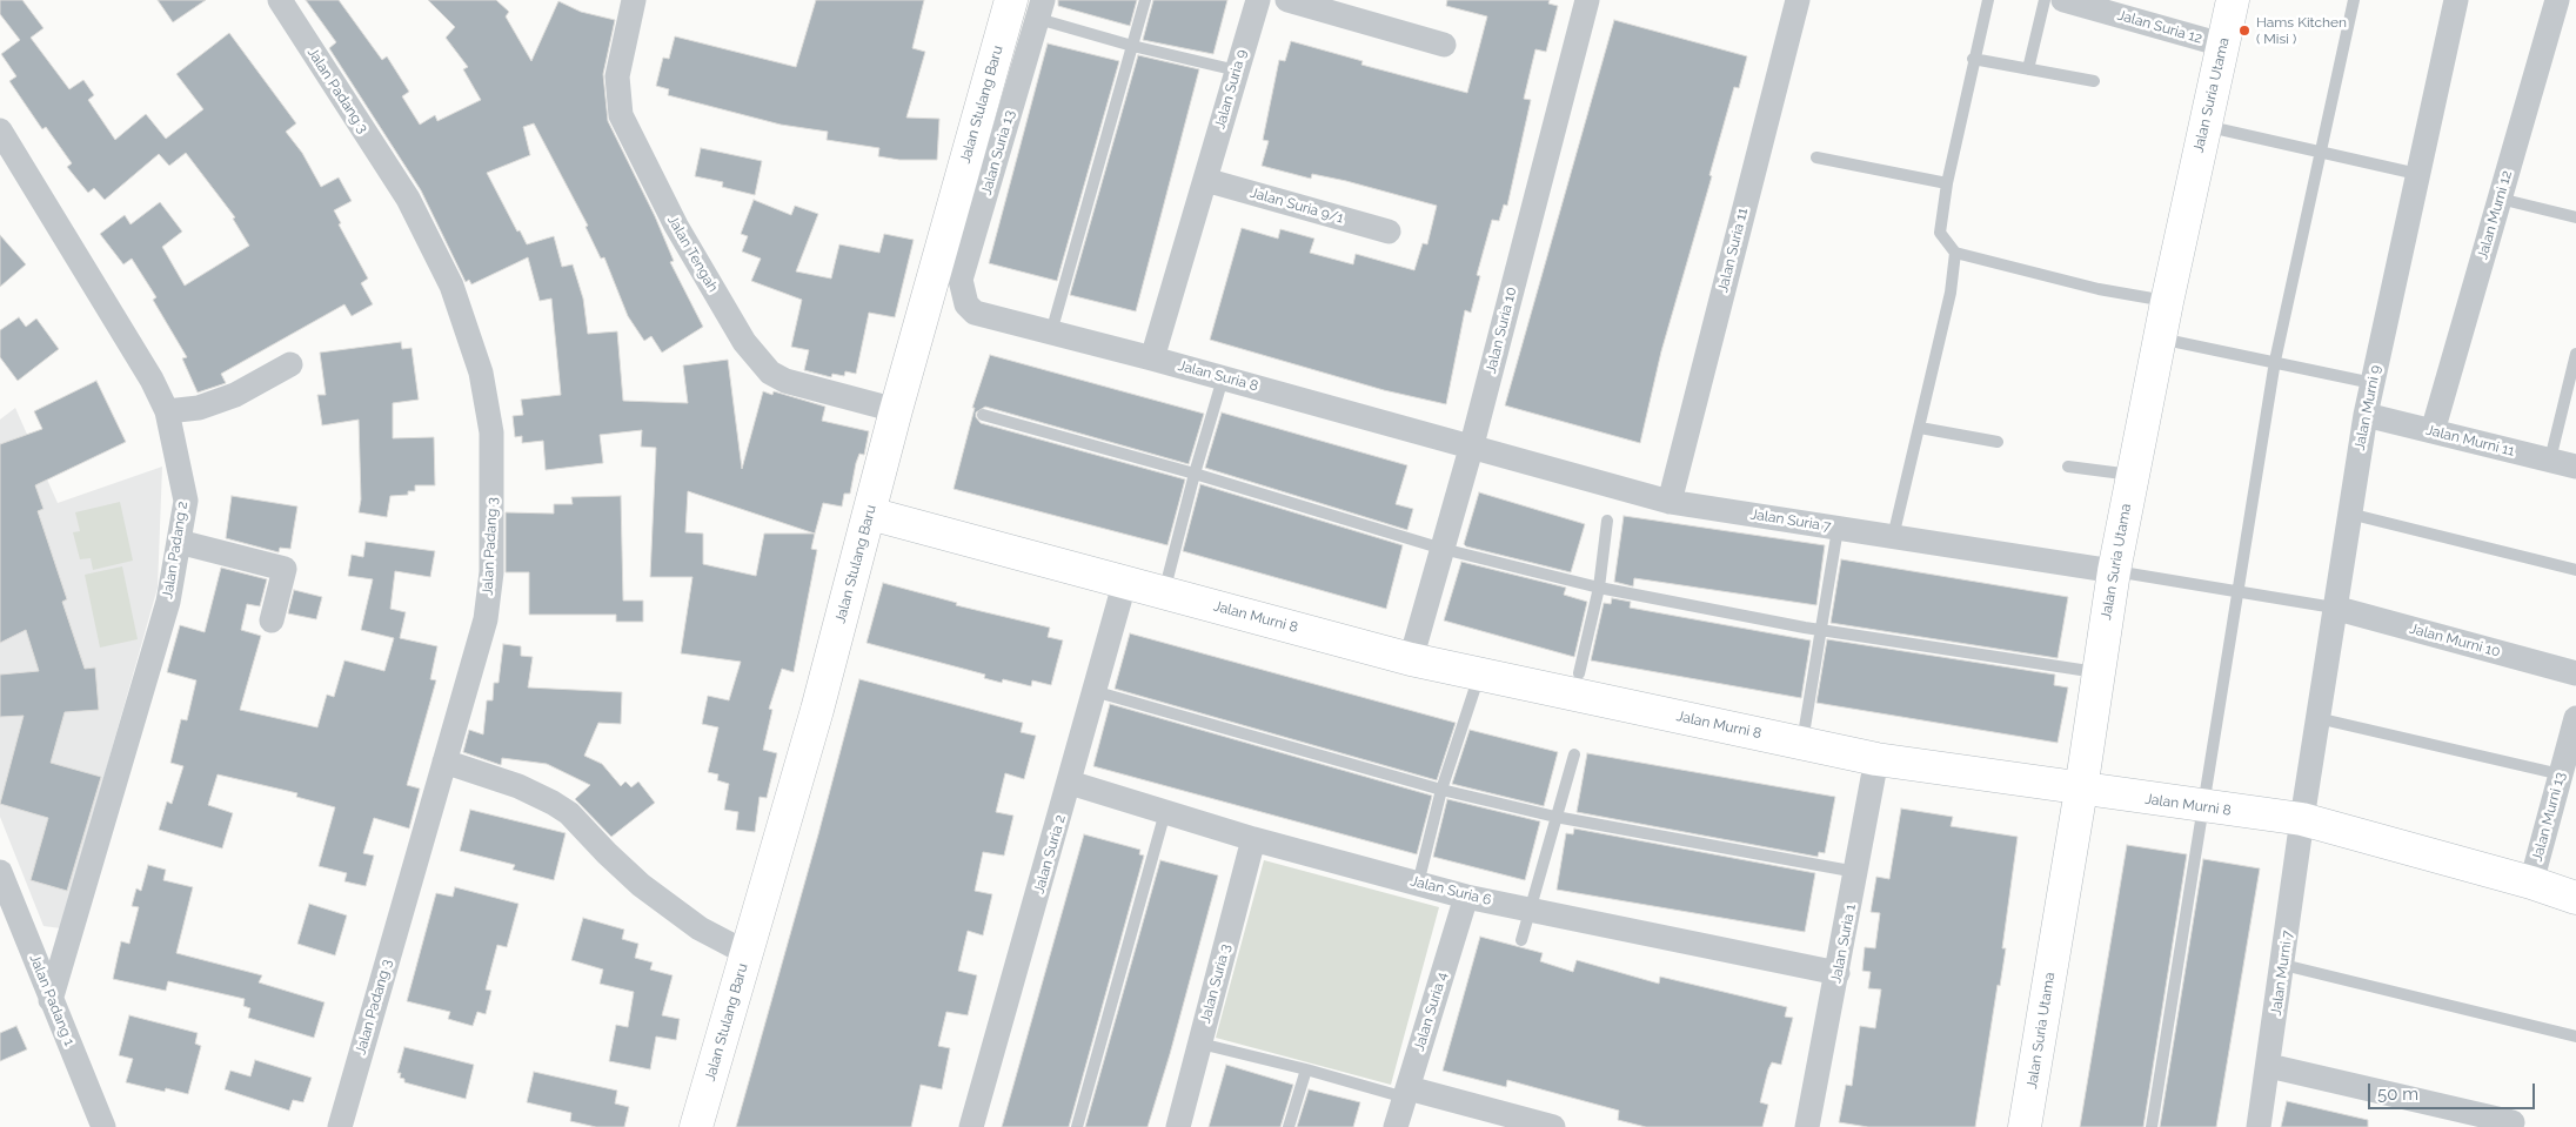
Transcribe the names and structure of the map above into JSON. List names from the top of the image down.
{
  "streets": {
    "main road": ["Jalan Suria Utama", "Jalan Stulang Baru", "Jalan Murni 8"],
    "street": [
      "Jalan Suria 12",
      "Jalan Suria 9",
      "Jalan Padang 3",
      "Jalan Suria 13",
      "Jalan Suria 9/1",
      "Jalan Murni 12",
      "Jalan Suria 11",
      "Jalan Tengah",
      "Jalan Suria 10",
      "Jalan Suria 8",
      "Jalan Murni 9",
      "Jalan Murni 11",
      "Jalan Suria 7",
      "Jalan Padang 2",
      "Jalan Murni 10",
      "Jalan Murni 13",
      "Jalan Suria 2",
      "Jalan Suria 6",
      "Jalan Suria 1",
      "Jalan Murni 7",
      "Jalan Suria 3",
      "Jalan Padang 1",
      "Jalan Suria 4"
    ]
  },
  "crossings": [
    ["Jalan Suria 12", "Jalan Suria Utama"],
    ["Jalan Suria 9", "Jalan Suria 9/1"],
    ["Jalan Suria 9", "Jalan Suria 8"],
    ["Jalan Suria Utama", "Jalan Suria 7"],
    ["Jalan Suria Utama", "Jalan Murni 8"],
    ["Jalan Stulang Baru", "Jalan Tengah"],
    ["Jalan Stulang Baru", "Jalan Murni 8"],
    ["Jalan Suria 13", "Jalan Suria 8"],
    ["Jalan Murni 12", "Jalan Murni 11"],
    ["Jalan Suria 11", "Jalan Suria 7"],
    ["Jalan Suria 10", "Jalan Suria 8"],
    ["Jalan Suria 10", "Jalan Suria 7"],
    ["Jalan Suria 10", "Jalan Murni 8"],
    ["Jalan Suria 8", "Jalan Suria 7"],
    ["Jalan Murni 9", "Jalan Murni 11"],
    ["Jalan Murni 9", "Jalan Murni 8"],
    ["Jalan Murni 9", "Jalan Murni 10"],
    ["Jalan Murni 9", "Jalan Murni 7"],
    ["Jalan Padang 2", "Jalan Padang 1"],
    ["Jalan Murni 8", "Jalan Murni 13"],
    ["Jalan Murni 8", "Jalan Suria 2"],
    ["Jalan Murni 8", "Jalan Suria 1"],
    ["Jalan Murni 8", "Jalan Murni 7"],
    ["Jalan Suria 2", "Jalan Suria 6"],
    ["Jalan Suria 6", "Jalan Suria 1"],
    ["Jalan Suria 6", "Jalan Suria 3"],
    ["Jalan Suria 6", "Jalan Suria 4"]
  ],
  "places": ["Hams Kitchen ( Misi )"],
  "scale_bar": "50 m"
}
